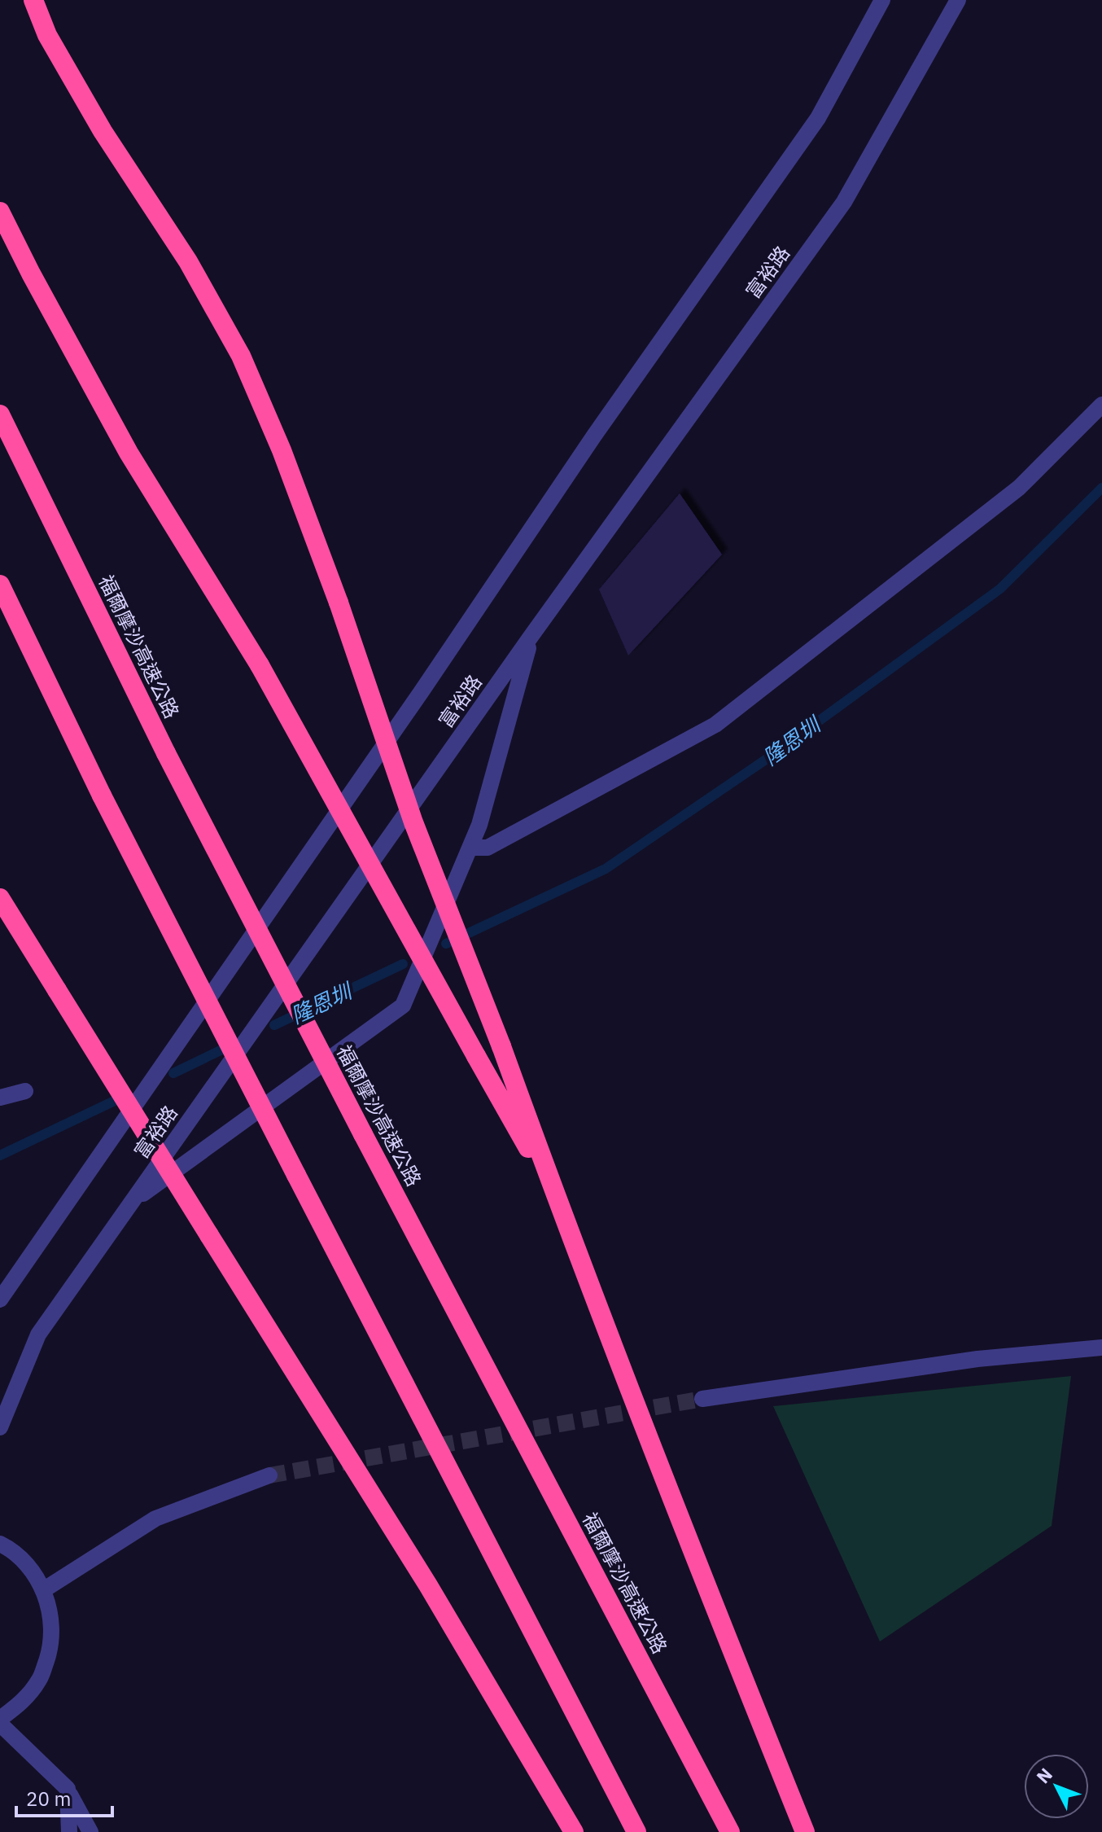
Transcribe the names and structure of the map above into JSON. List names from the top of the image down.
{
  "streets": {
    "highway": ["福爾摩沙高速公路"],
    "street": ["富裕路"]
  },
  "water": ["隆恩圳"],
  "scale_bar": "20 m",
  "north": "top left"
}
